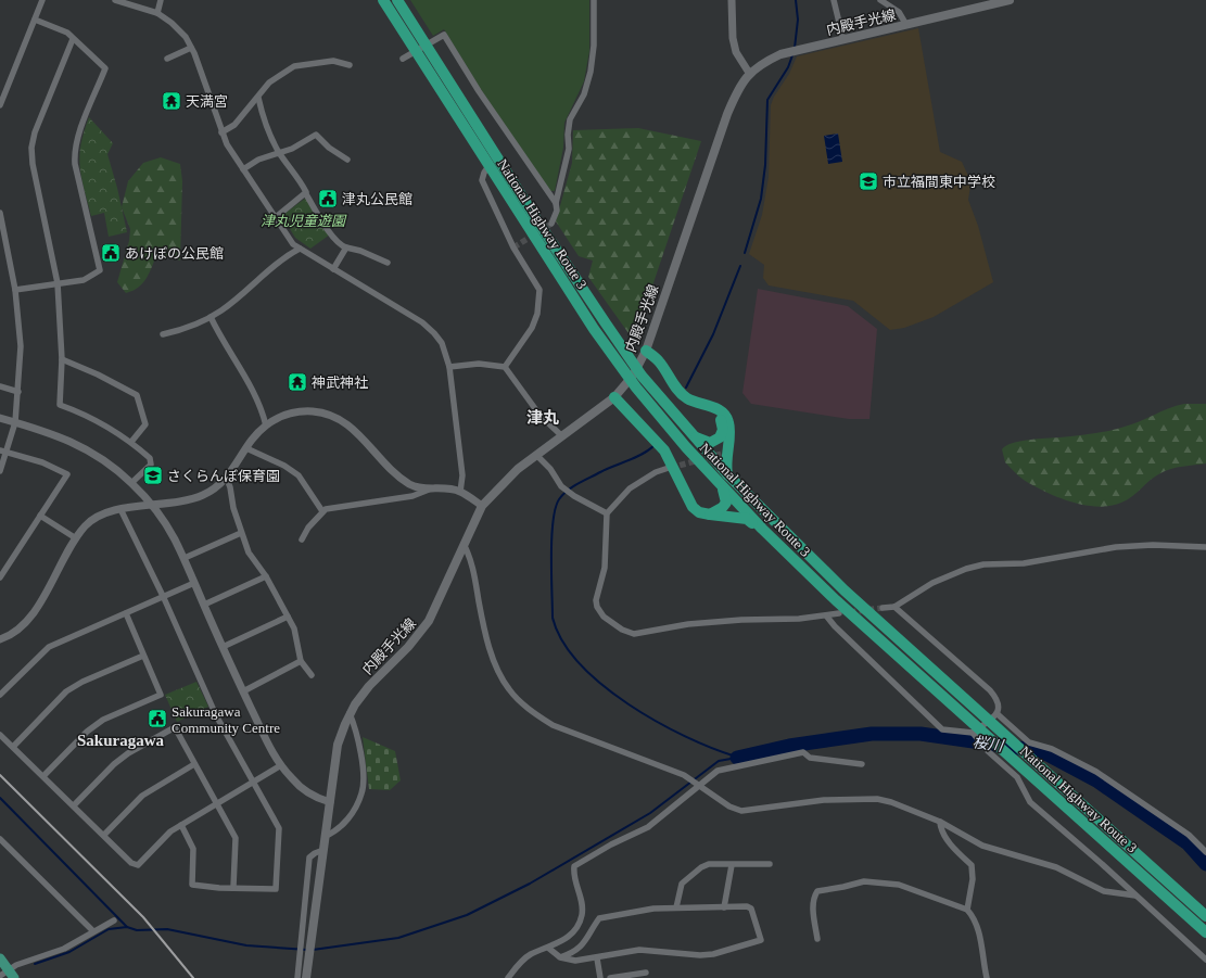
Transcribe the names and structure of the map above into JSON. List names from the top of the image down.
{
  "streets": {
    "highway": ["National Highway Route 3"],
    "main road": ["内殿手光線"]
  },
  "districts": ["津丸", "Sakuragawa"],
  "water": ["桜川"],
  "parks": ["津丸児童遊園"],
  "places": {
    "temple": ["天満宮", "神武神社"],
    "school or university": ["市立福間東中学校", "さくらんぼ保育園"],
    "public building": ["津丸公民館", "あけぼの公民館", "Sakuragawa Community Centre"]
  }
}
